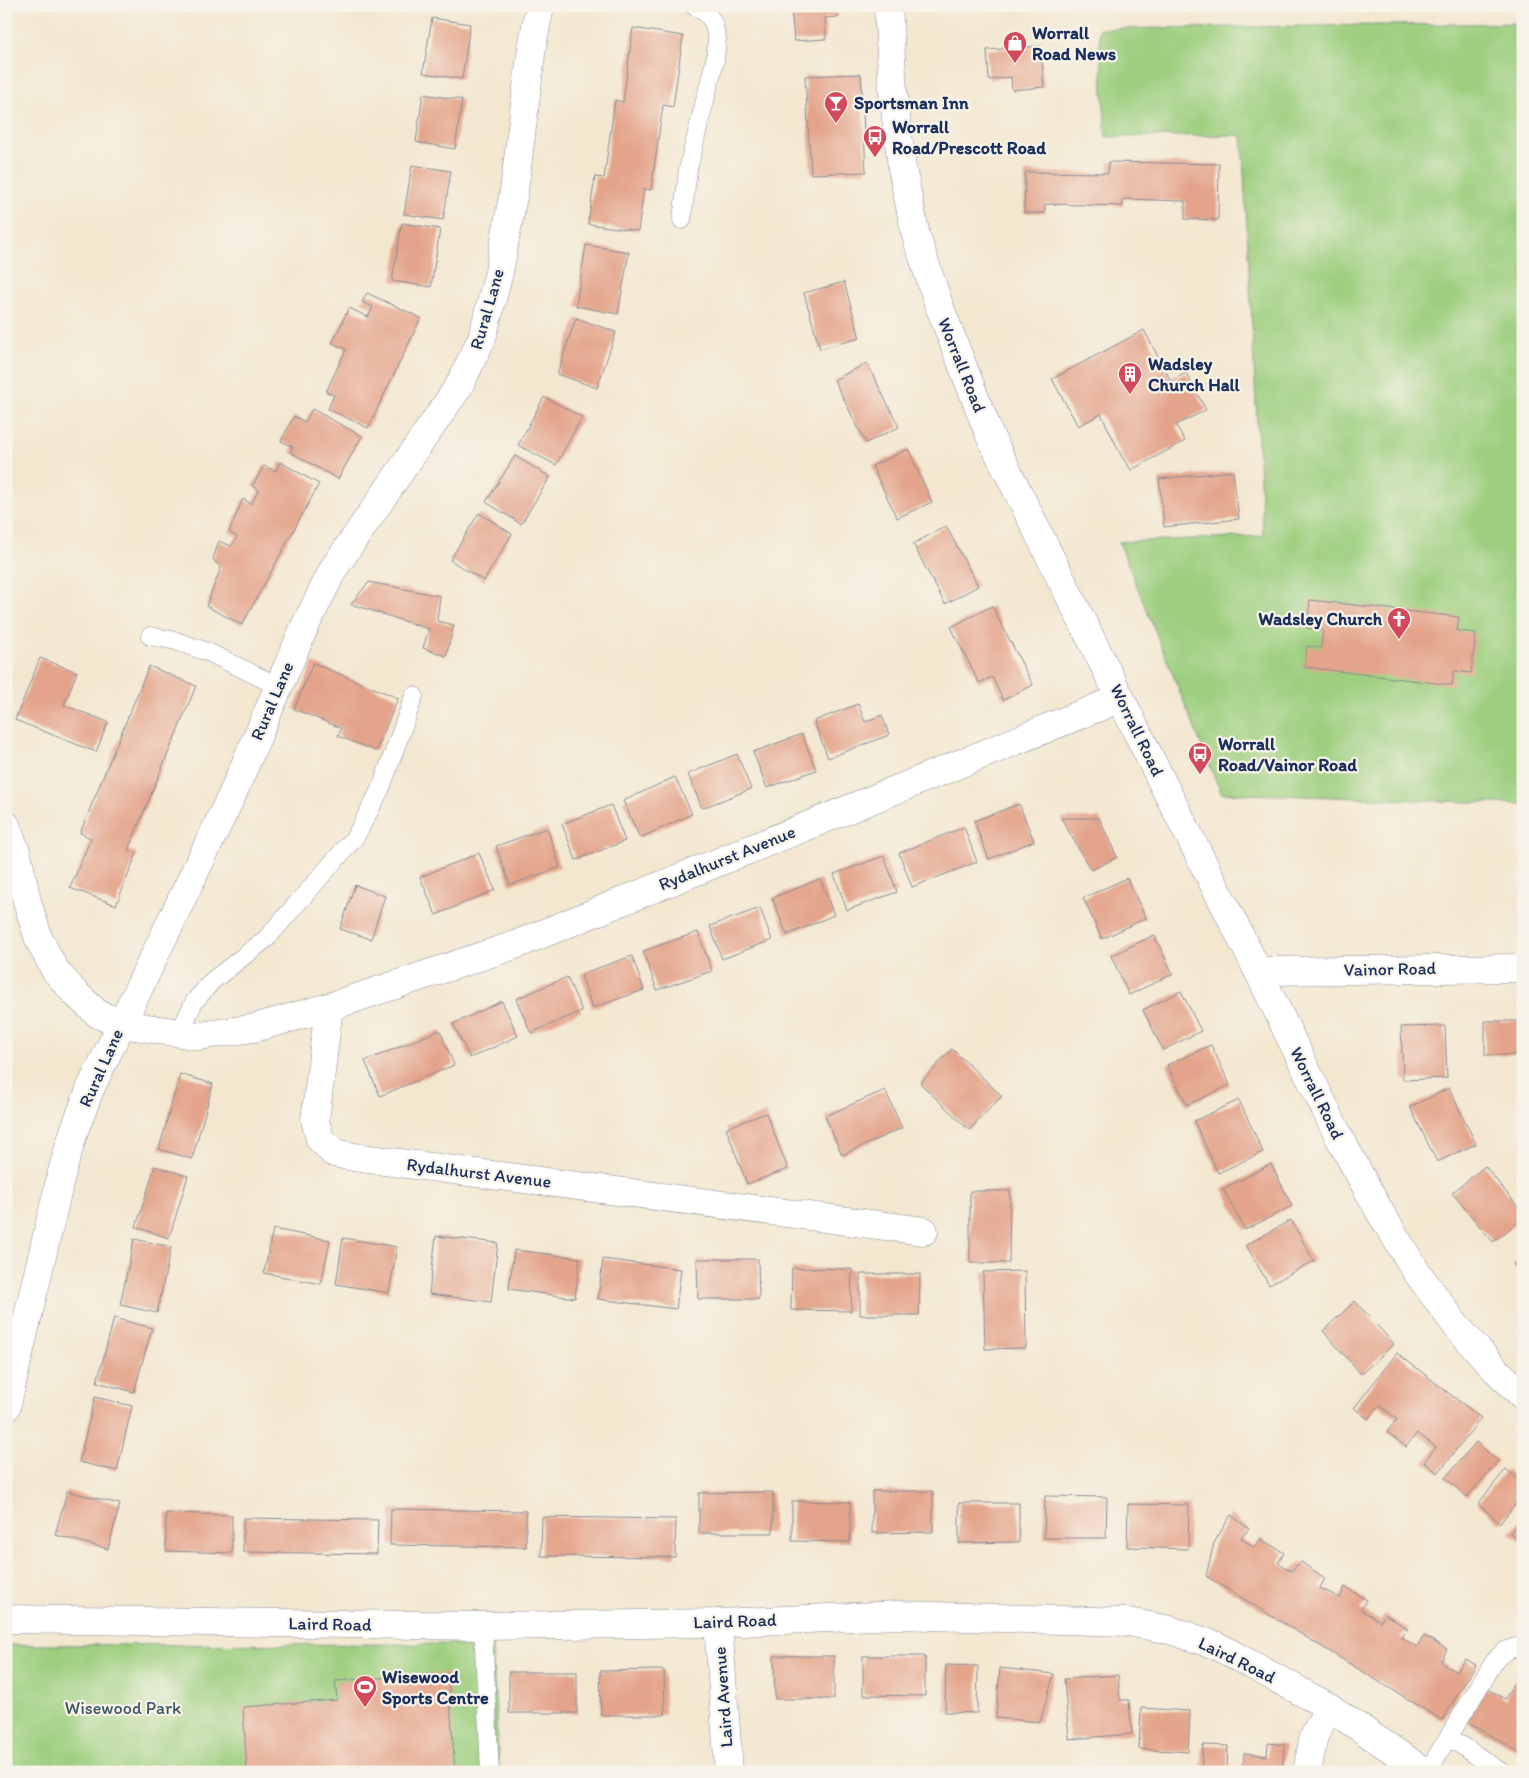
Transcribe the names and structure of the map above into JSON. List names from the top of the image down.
{
  "streets": {
    "street": [
      "Rural Lane",
      "Worrall Road",
      "Rydalhurst Avenue",
      "Vainor Road",
      "Laird Road",
      "Laird Avenue"
    ]
  },
  "crossings": [
    ["Rural Lane", "Rydalhurst Avenue"],
    ["Worrall Road", "Rydalhurst Avenue"],
    ["Worrall Road", "Vainor Road"],
    ["Laird Road", "Laird Avenue"]
  ],
  "parks": ["Wisewood Park"],
  "places": {
    "shop": ["Worrall Road News"],
    "bar": ["Sportsman Inn"],
    "bus stop": ["Worrall Road/Prescott Road", "Worrall Road/Vainor Road"],
    "building": ["Wadsley Church Hall"],
    "church": ["Wadsley Church"],
    "sports": ["Wisewood Sports Centre"]
  }
}
